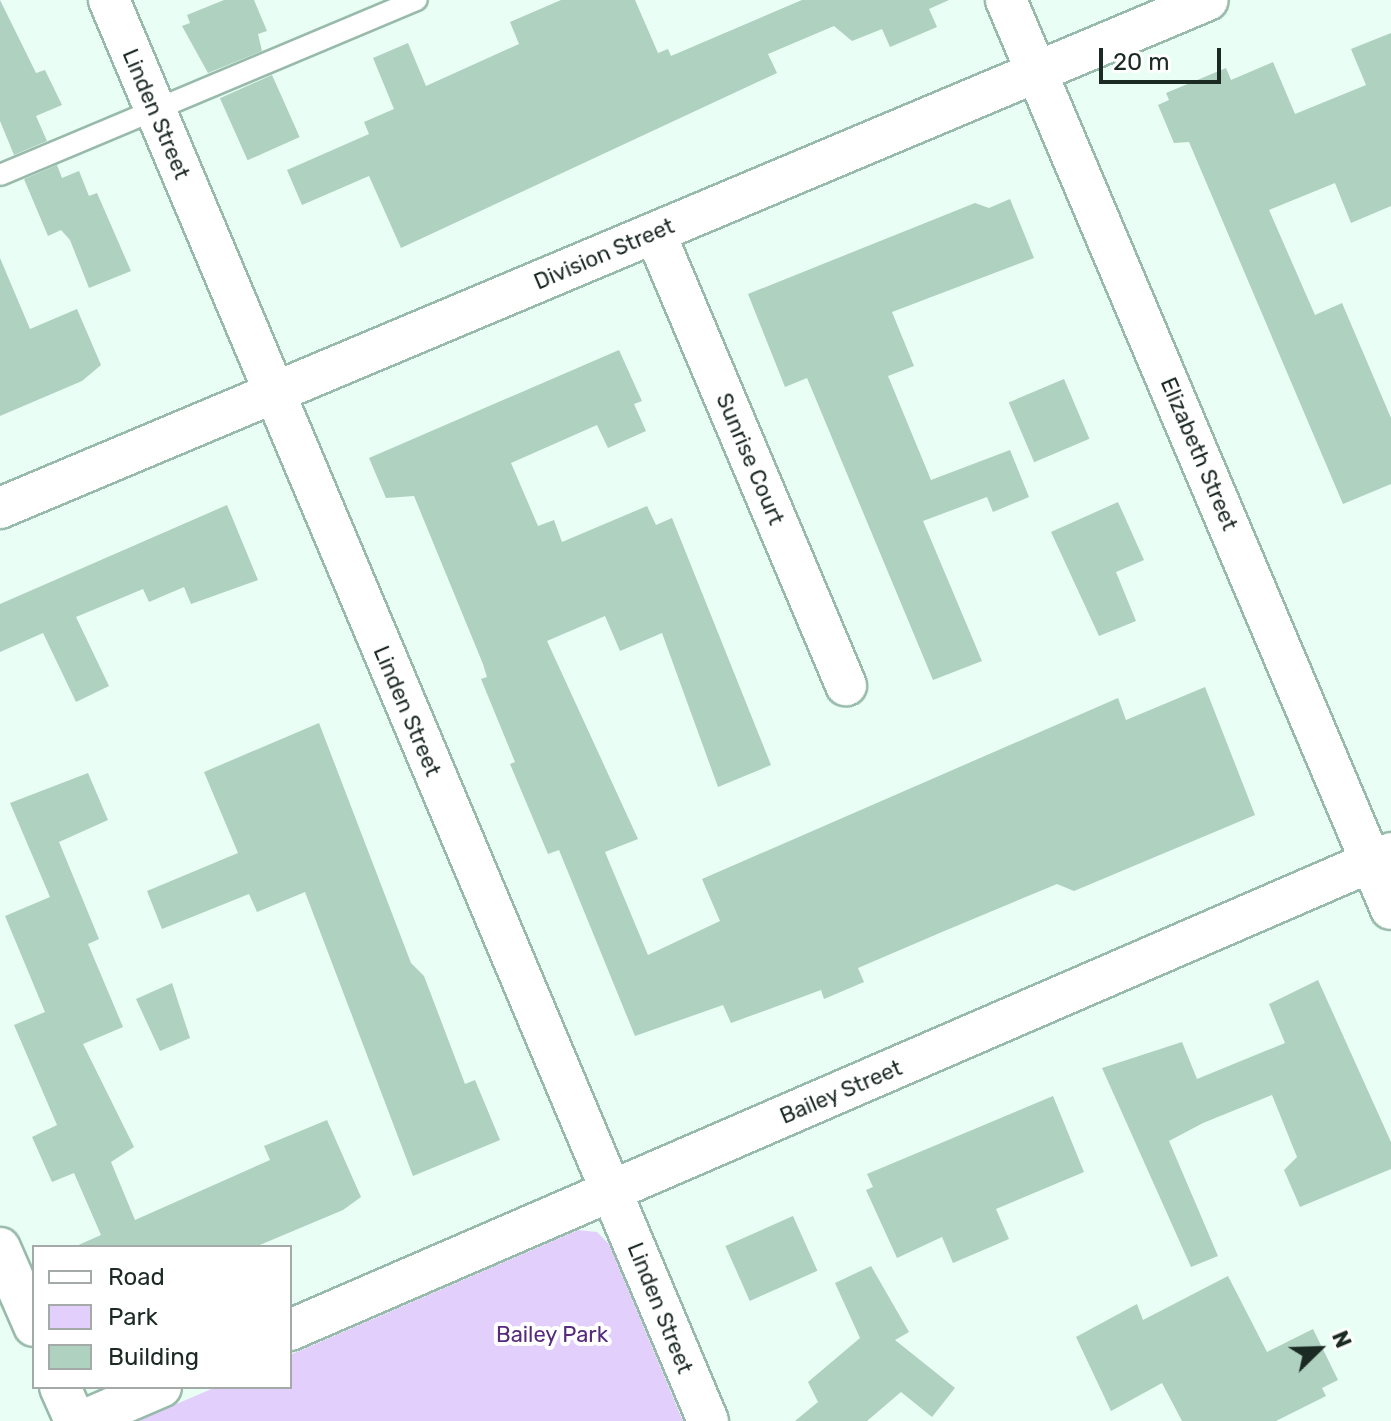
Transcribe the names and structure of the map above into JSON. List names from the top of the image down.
{
  "streets": {
    "street": [
      "Linden Street",
      "Division Street",
      "Elizabeth Street",
      "Sunrise Court",
      "Bailey Street"
    ]
  },
  "crossings": [
    ["Linden Street", "Division Street"],
    ["Linden Street", "Bailey Street"],
    ["Division Street", "Elizabeth Street"],
    ["Division Street", "Sunrise Court"],
    ["Elizabeth Street", "Bailey Street"]
  ],
  "parks": ["Bailey Park"],
  "legend": ["Road", "Park", "Building"],
  "scale_bar": "20 m",
  "north": "top right"
}
